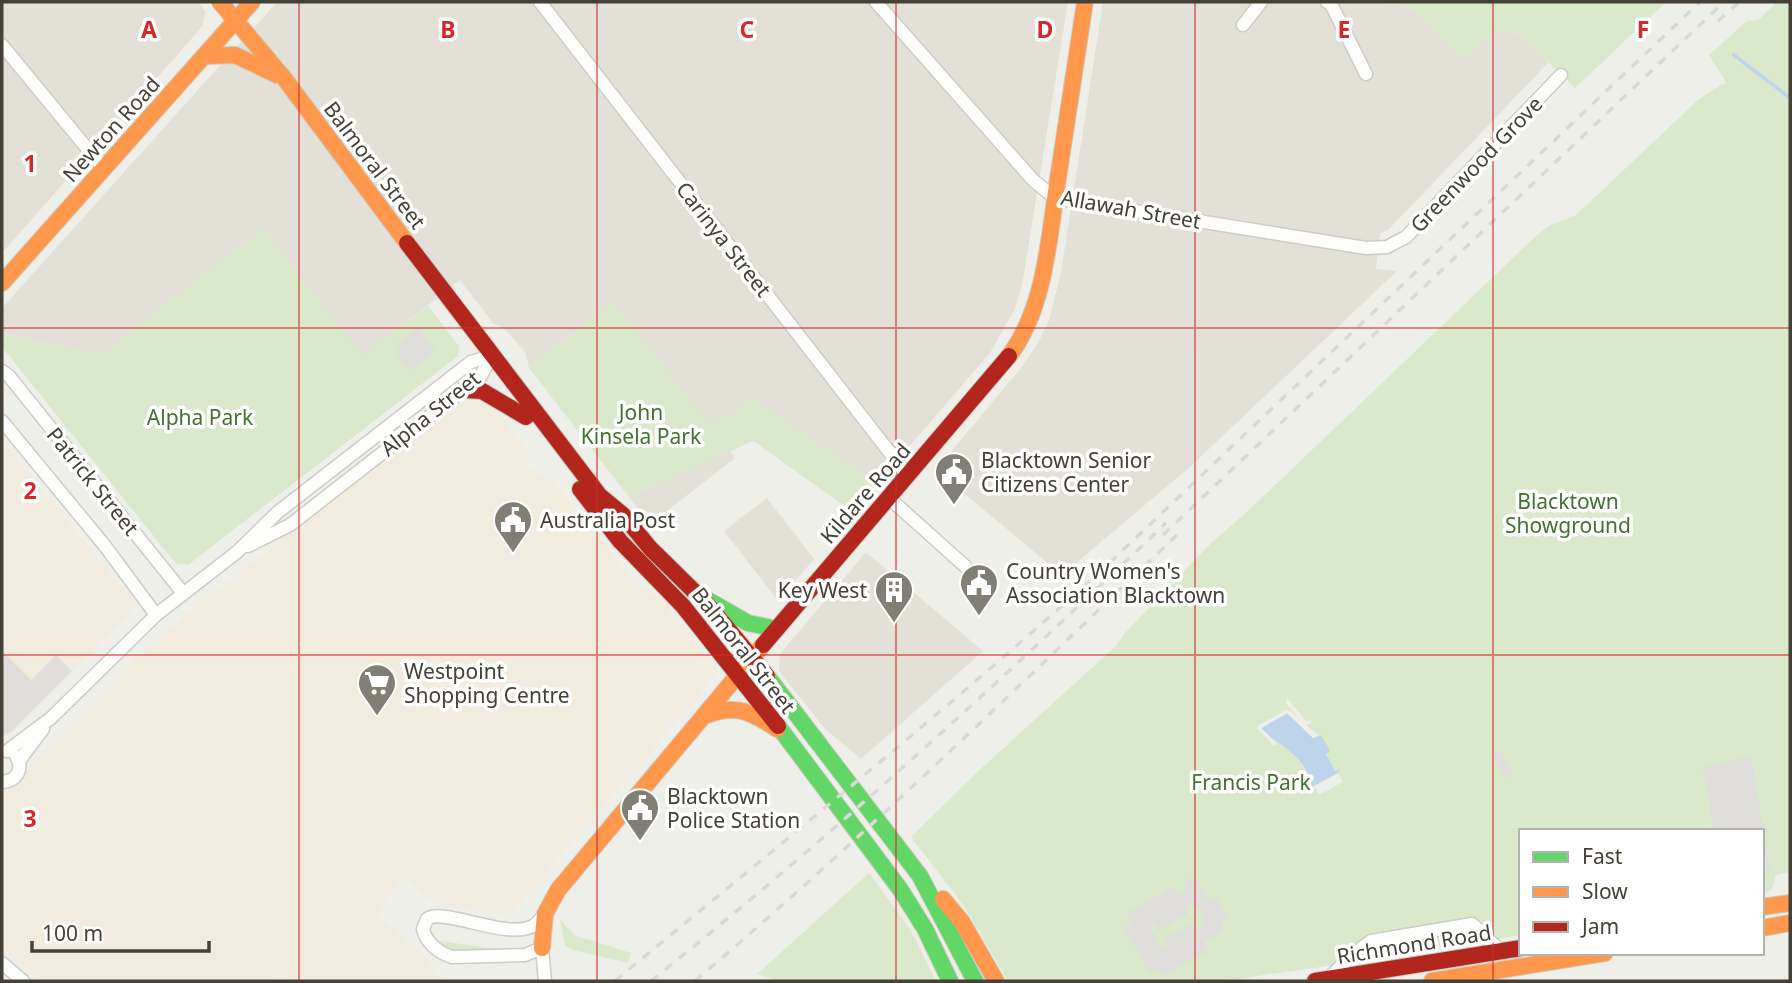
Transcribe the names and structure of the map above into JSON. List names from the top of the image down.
{
  "streets": {
    "main road": [
      "Newton Road",
      "Balmoral Street",
      "Kildare Road",
      "Richmond Road"
    ],
    "street": [
      "Greenwood Grove",
      "Allawah Street",
      "Carinya Street",
      "Alpha Street",
      "Patrick Street"
    ]
  },
  "crossings": [
    ["Newton Road", "Balmoral Street"],
    ["Greenwood Grove", "Allawah Street"],
    ["Balmoral Street", "Alpha Street"],
    ["Balmoral Street", "Kildare Road"],
    ["Allawah Street", "Kildare Road"],
    ["Carinya Street", "Kildare Road"],
    ["Alpha Street", "Patrick Street"]
  ],
  "parks": [
    "John Kinsela Park",
    "Alpha Park",
    "Blacktown Showground",
    "Francis Park"
  ],
  "places": {
    "public building": [
      "Blacktown Senior Citizens Center",
      "Australia Post",
      "Country Women's Association Blacktown",
      "Blacktown Police Station"
    ],
    "building": ["Key West"],
    "supermarket": ["Westpoint Shopping Centre"]
  },
  "legend": ["Fast", "Slow", "Jam"],
  "scale_bar": "100 m",
  "grid": {
    "columns": [
      "A",
      "B",
      "C",
      "D",
      "E",
      "F"
    ],
    "rows": ["1", "2", "3"]
  }
}
